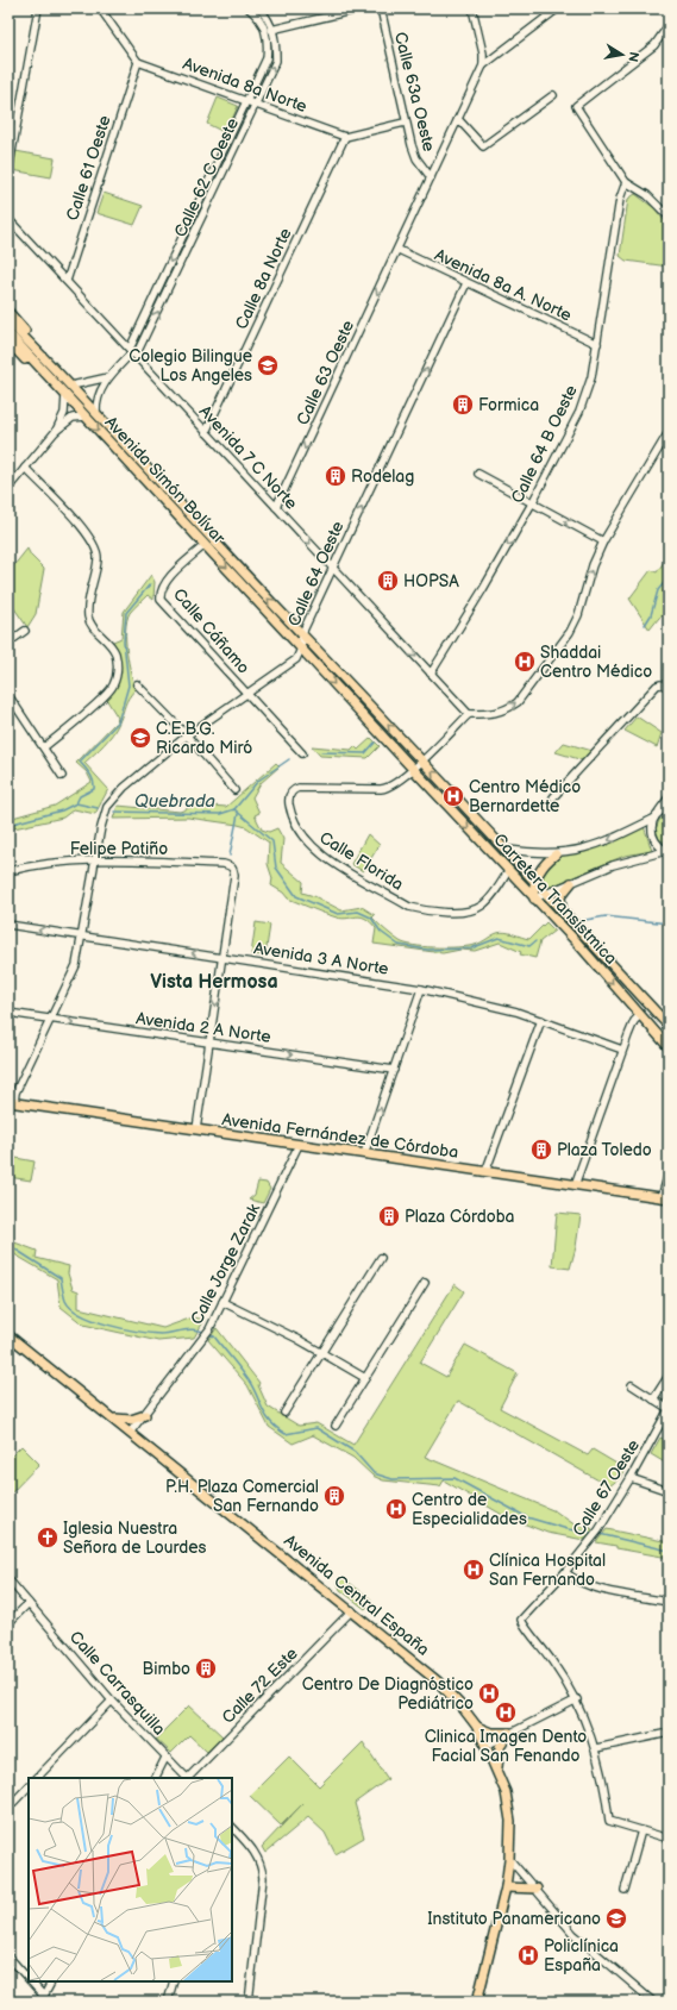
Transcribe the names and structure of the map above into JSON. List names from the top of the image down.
{
  "streets": {
    "main road": [
      "Avenida Simón Bolívar",
      "Carretera Transístmica",
      "Avenida Fernández de Córdoba",
      "Avenida Central España"
    ],
    "street": [
      "Avenida 8a Norte",
      "Calle 63a Oeste",
      "Calle 61 Oeste",
      "Calle 62 C Oeste",
      "Calle 8a Norte",
      "Avenida 8a A. Norte",
      "Calle 63 Oeste",
      "Calle 64 B Oeste",
      "Avenida 7 C Norte",
      "Calle 64 Oeste",
      "Calle Cáñamo",
      "Felipe Patiño",
      "Calle Florida",
      "Avenida 3 A Norte",
      "Avenida 2 A Norte",
      "Calle Jorge Zarak",
      "Calle 67 Oeste",
      "Calle Carrasquilla",
      "Calle 72 Este"
    ]
  },
  "crossings": [
    ["Avenida 8a Norte", "Calle 61 Oeste"],
    ["Avenida 8a Norte", "Calle 62 C Oeste"],
    ["Avenida 8a Norte", "Calle 8a Norte"],
    ["Calle 63a Oeste", "Avenida 8a A. Norte"],
    ["Calle 63a Oeste", "Calle 63 Oeste"],
    ["Calle 61 Oeste", "Avenida 7 C Norte"],
    ["Calle 62 C Oeste", "Avenida 7 C Norte"],
    ["Calle 62 C Oeste", "Avenida Simón Bolívar"],
    ["Calle 8a Norte", "Avenida 7 C Norte"],
    ["Avenida 8a A. Norte", "Calle 63 Oeste"],
    ["Avenida 8a A. Norte", "Calle 64 B Oeste"],
    ["Avenida 8a A. Norte", "Calle 64 Oeste"],
    ["Calle 63 Oeste", "Avenida 7 C Norte"],
    ["Calle 64 B Oeste", "Avenida 7 C Norte"],
    ["Avenida 7 C Norte", "Calle 64 Oeste"],
    ["Avenida Simón Bolívar", "Calle 64 Oeste"],
    ["Avenida Simón Bolívar", "Calle Cáñamo"],
    ["Avenida Simón Bolívar", "Carretera Transístmica"],
    ["Calle 64 Oeste", "Calle Cáñamo"],
    ["Calle 64 Oeste", "Felipe Patiño"],
    ["Calle 64 Oeste", "Carretera Transístmica"],
    ["Felipe Patiño", "Avenida 3 A Norte"],
    ["Calle Florida", "Carretera Transístmica"],
    ["Avenida Fernández de Córdoba", "Calle Jorge Zarak"],
    ["Calle Jorge Zarak", "Avenida Central España"],
    ["Avenida Central España", "Calle 72 Este"]
  ],
  "one_way": [
    "Calle 63 Oeste",
    "Calle 64 B Oeste",
    "Calle 64 Oeste",
    "Avenida 2 A Norte"
  ],
  "districts": ["Vista Hermosa"],
  "water": ["Quebrada"],
  "places": {
    "school or university": ["Colegio Bilingue Los Angeles", "C.E.B.G. Ricardo Miró", "Instituto Panamericano"],
    "building": [
      "Formica",
      "Rodelag",
      "HOPSA",
      "Plaza Toledo",
      "Plaza Córdoba",
      "P.H. Plaza Comercial San Fernando",
      "Bimbo"
    ],
    "hospital": [
      "Shaddai Centro Médico",
      "Centro Médico Bernardette",
      "Centro de Especialidades",
      "Clínica Hospital San Fernando",
      "Centro De Diagnóstico Pediátrico",
      "Clinica Imagen Dento Facial San Fenando",
      "Policlínica España"
    ],
    "church": ["Iglesia Nuestra Señora de Lourdes"]
  },
  "north": "right"
}
